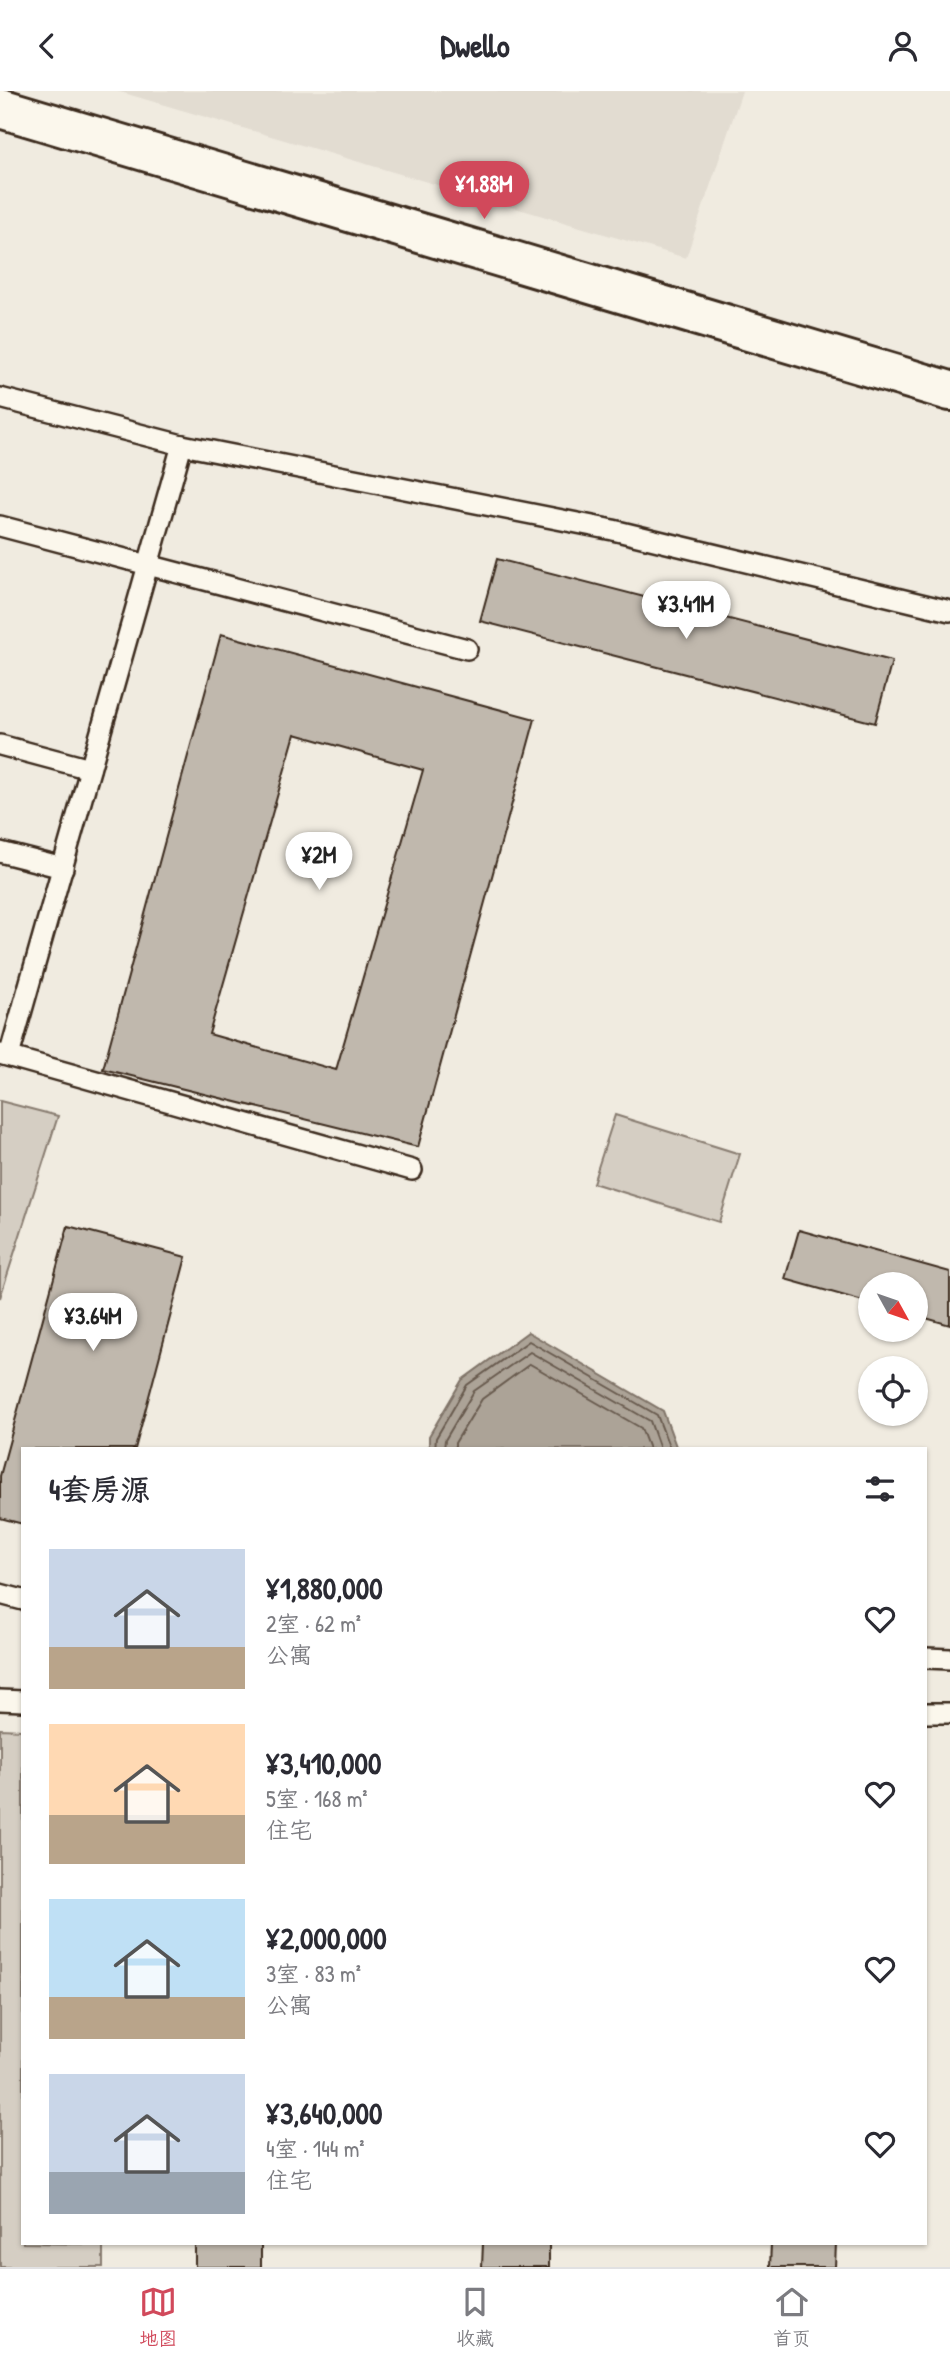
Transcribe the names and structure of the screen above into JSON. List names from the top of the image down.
{
  "north": "bottom right",
  "page": {
    "header": "Dwello",
    "price": [
      "¥1.88M",
      "¥3.41M",
      "¥2M",
      "¥3.64M"
    ],
    "heading": "4套房源",
    "list": [
      {
        "name": "¥1,880,000",
        "note": "2室 · 62 m² · 公寓"
      },
      {
        "name": "¥3,410,000",
        "note": "5室 · 168 m² · 住宅"
      },
      {
        "name": "¥2,000,000",
        "note": "3室 · 83 m² · 公寓"
      },
      {
        "name": "¥3,640,000",
        "note": "4室 · 144 m² · 住宅"
      }
    ],
    "tabs": ["地图", "收藏", "首页"]
  }
}
